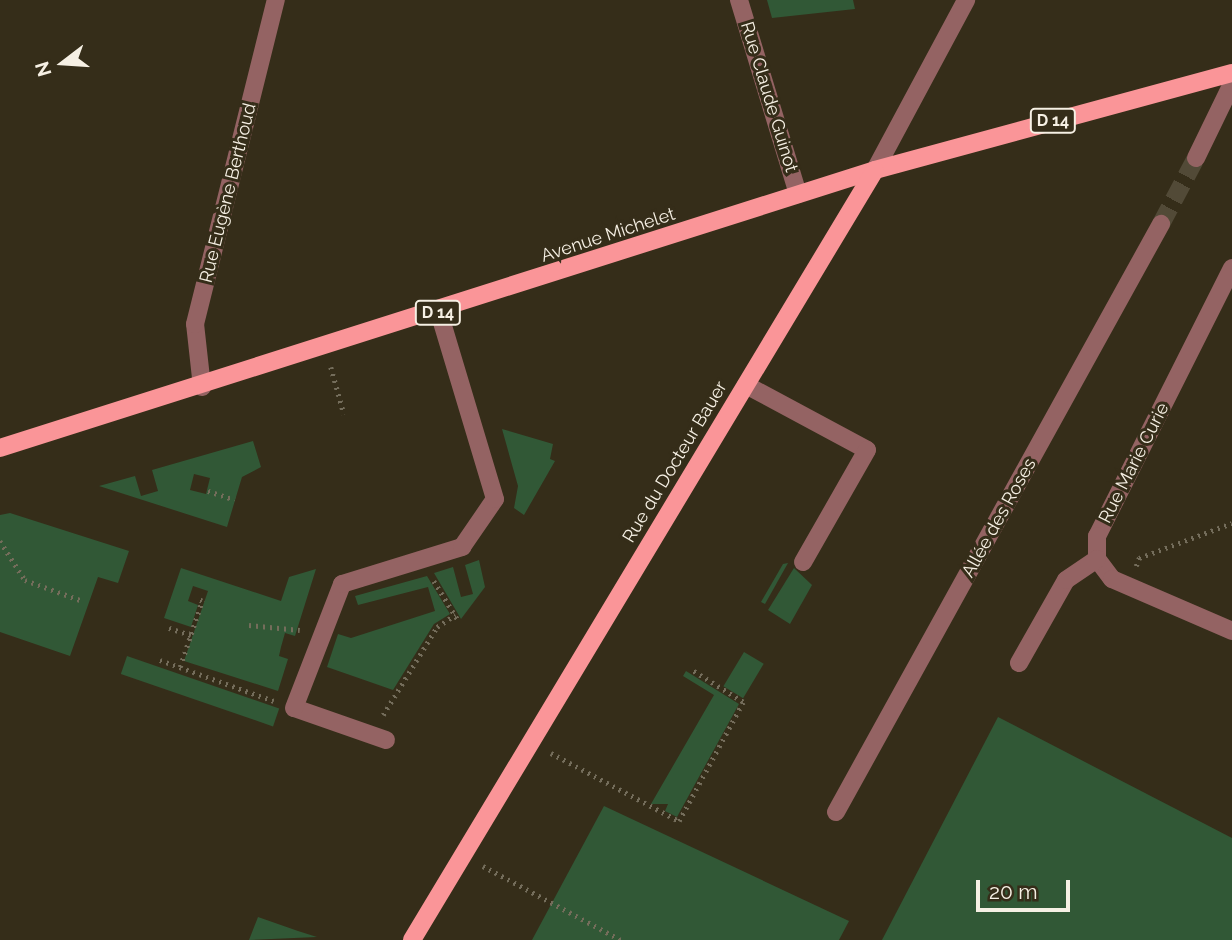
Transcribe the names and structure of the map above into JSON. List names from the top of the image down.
{
  "streets": {
    "main road": ["D 14", "Avenue Michelet", "Rue du Docteur Bauer"],
    "street": [
      "Rue Claude Guinot",
      "Rue Eugène Berthoud",
      "Rue Marie Curie",
      "Allée des Roses"
    ]
  },
  "crossings": [
    ["Rue Claude Guinot", "Avenue Michelet"],
    ["Rue Eugène Berthoud", "Avenue Michelet"],
    ["Avenue Michelet", "Rue du Docteur Bauer"]
  ],
  "scale_bar": "20 m",
  "north": "left"
}
